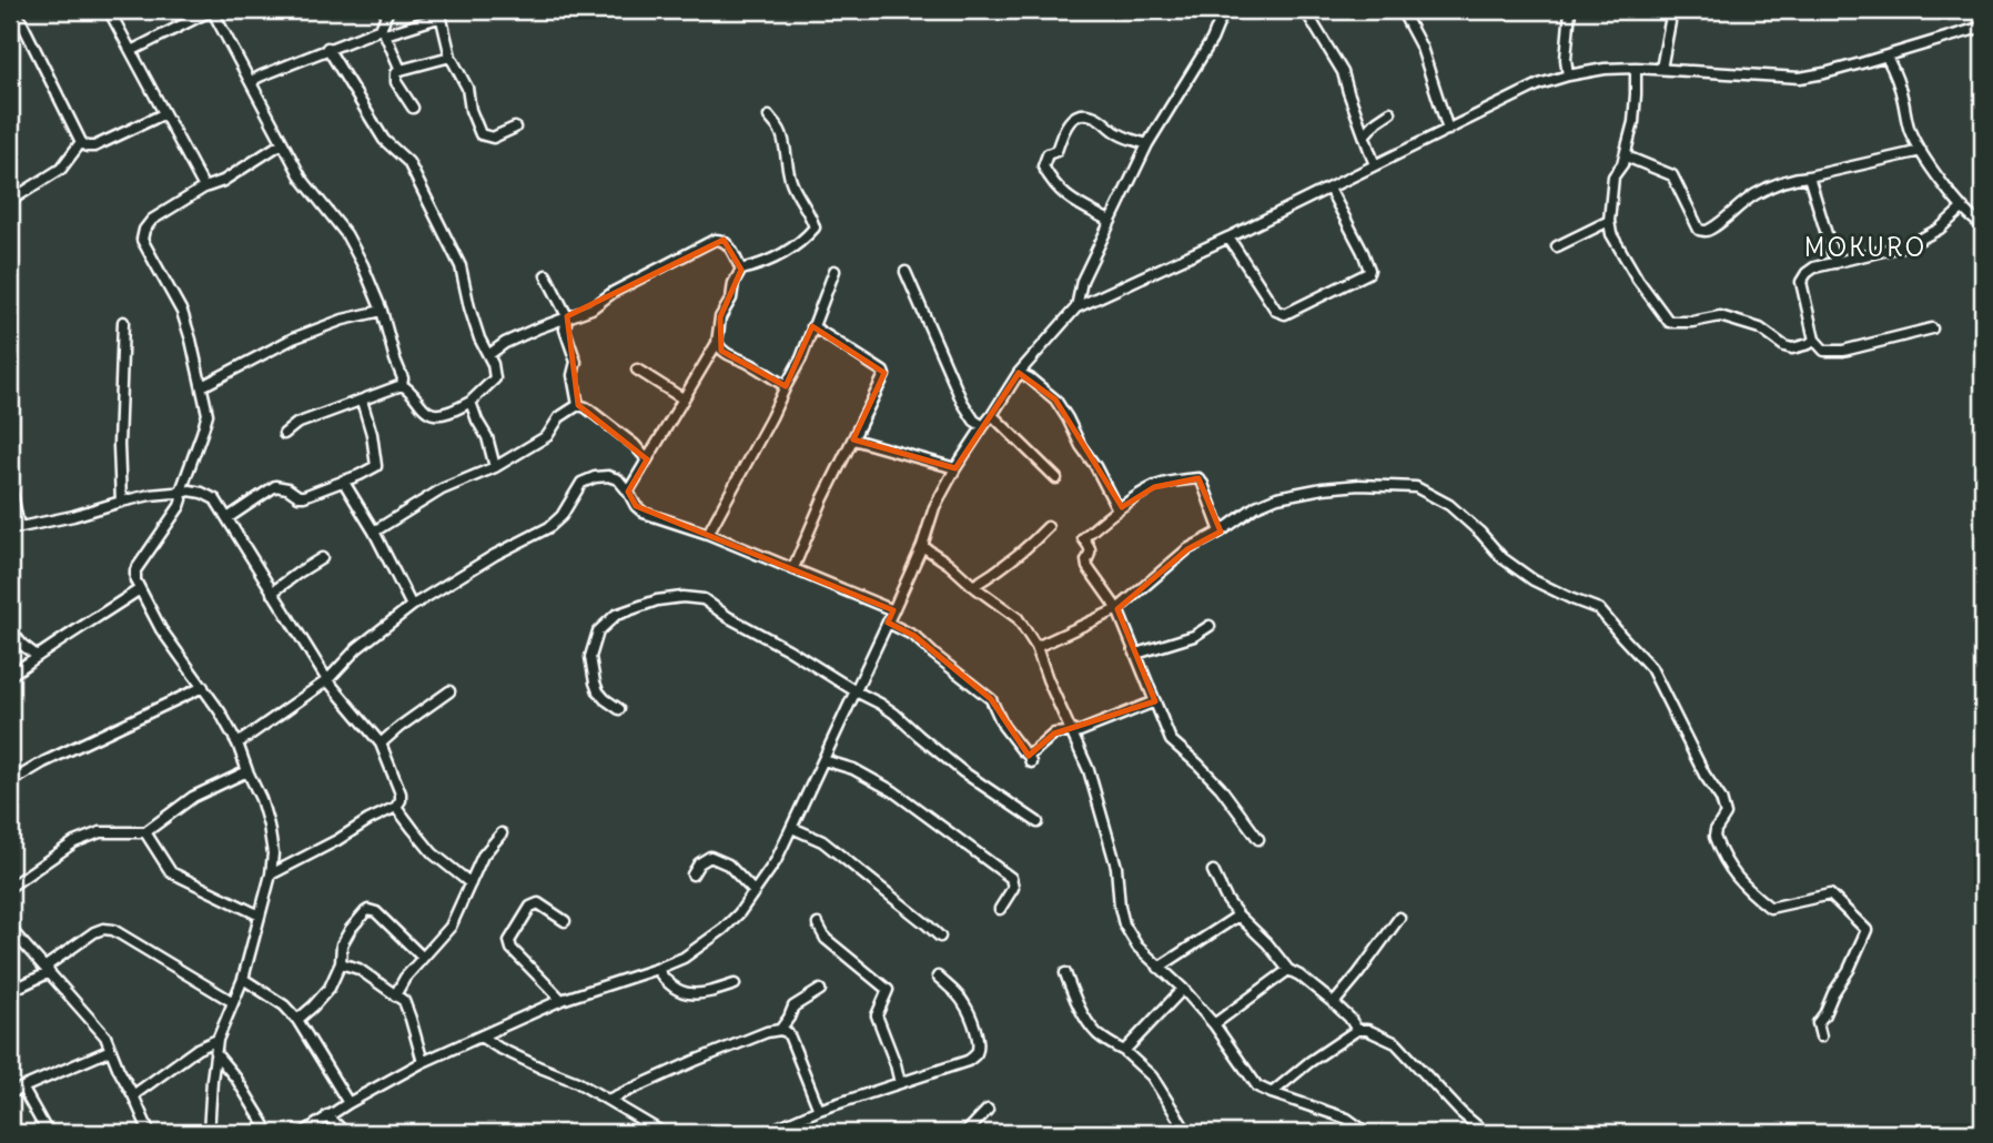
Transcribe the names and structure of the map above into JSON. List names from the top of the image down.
{
  "districts": ["MOKURO"]
}
